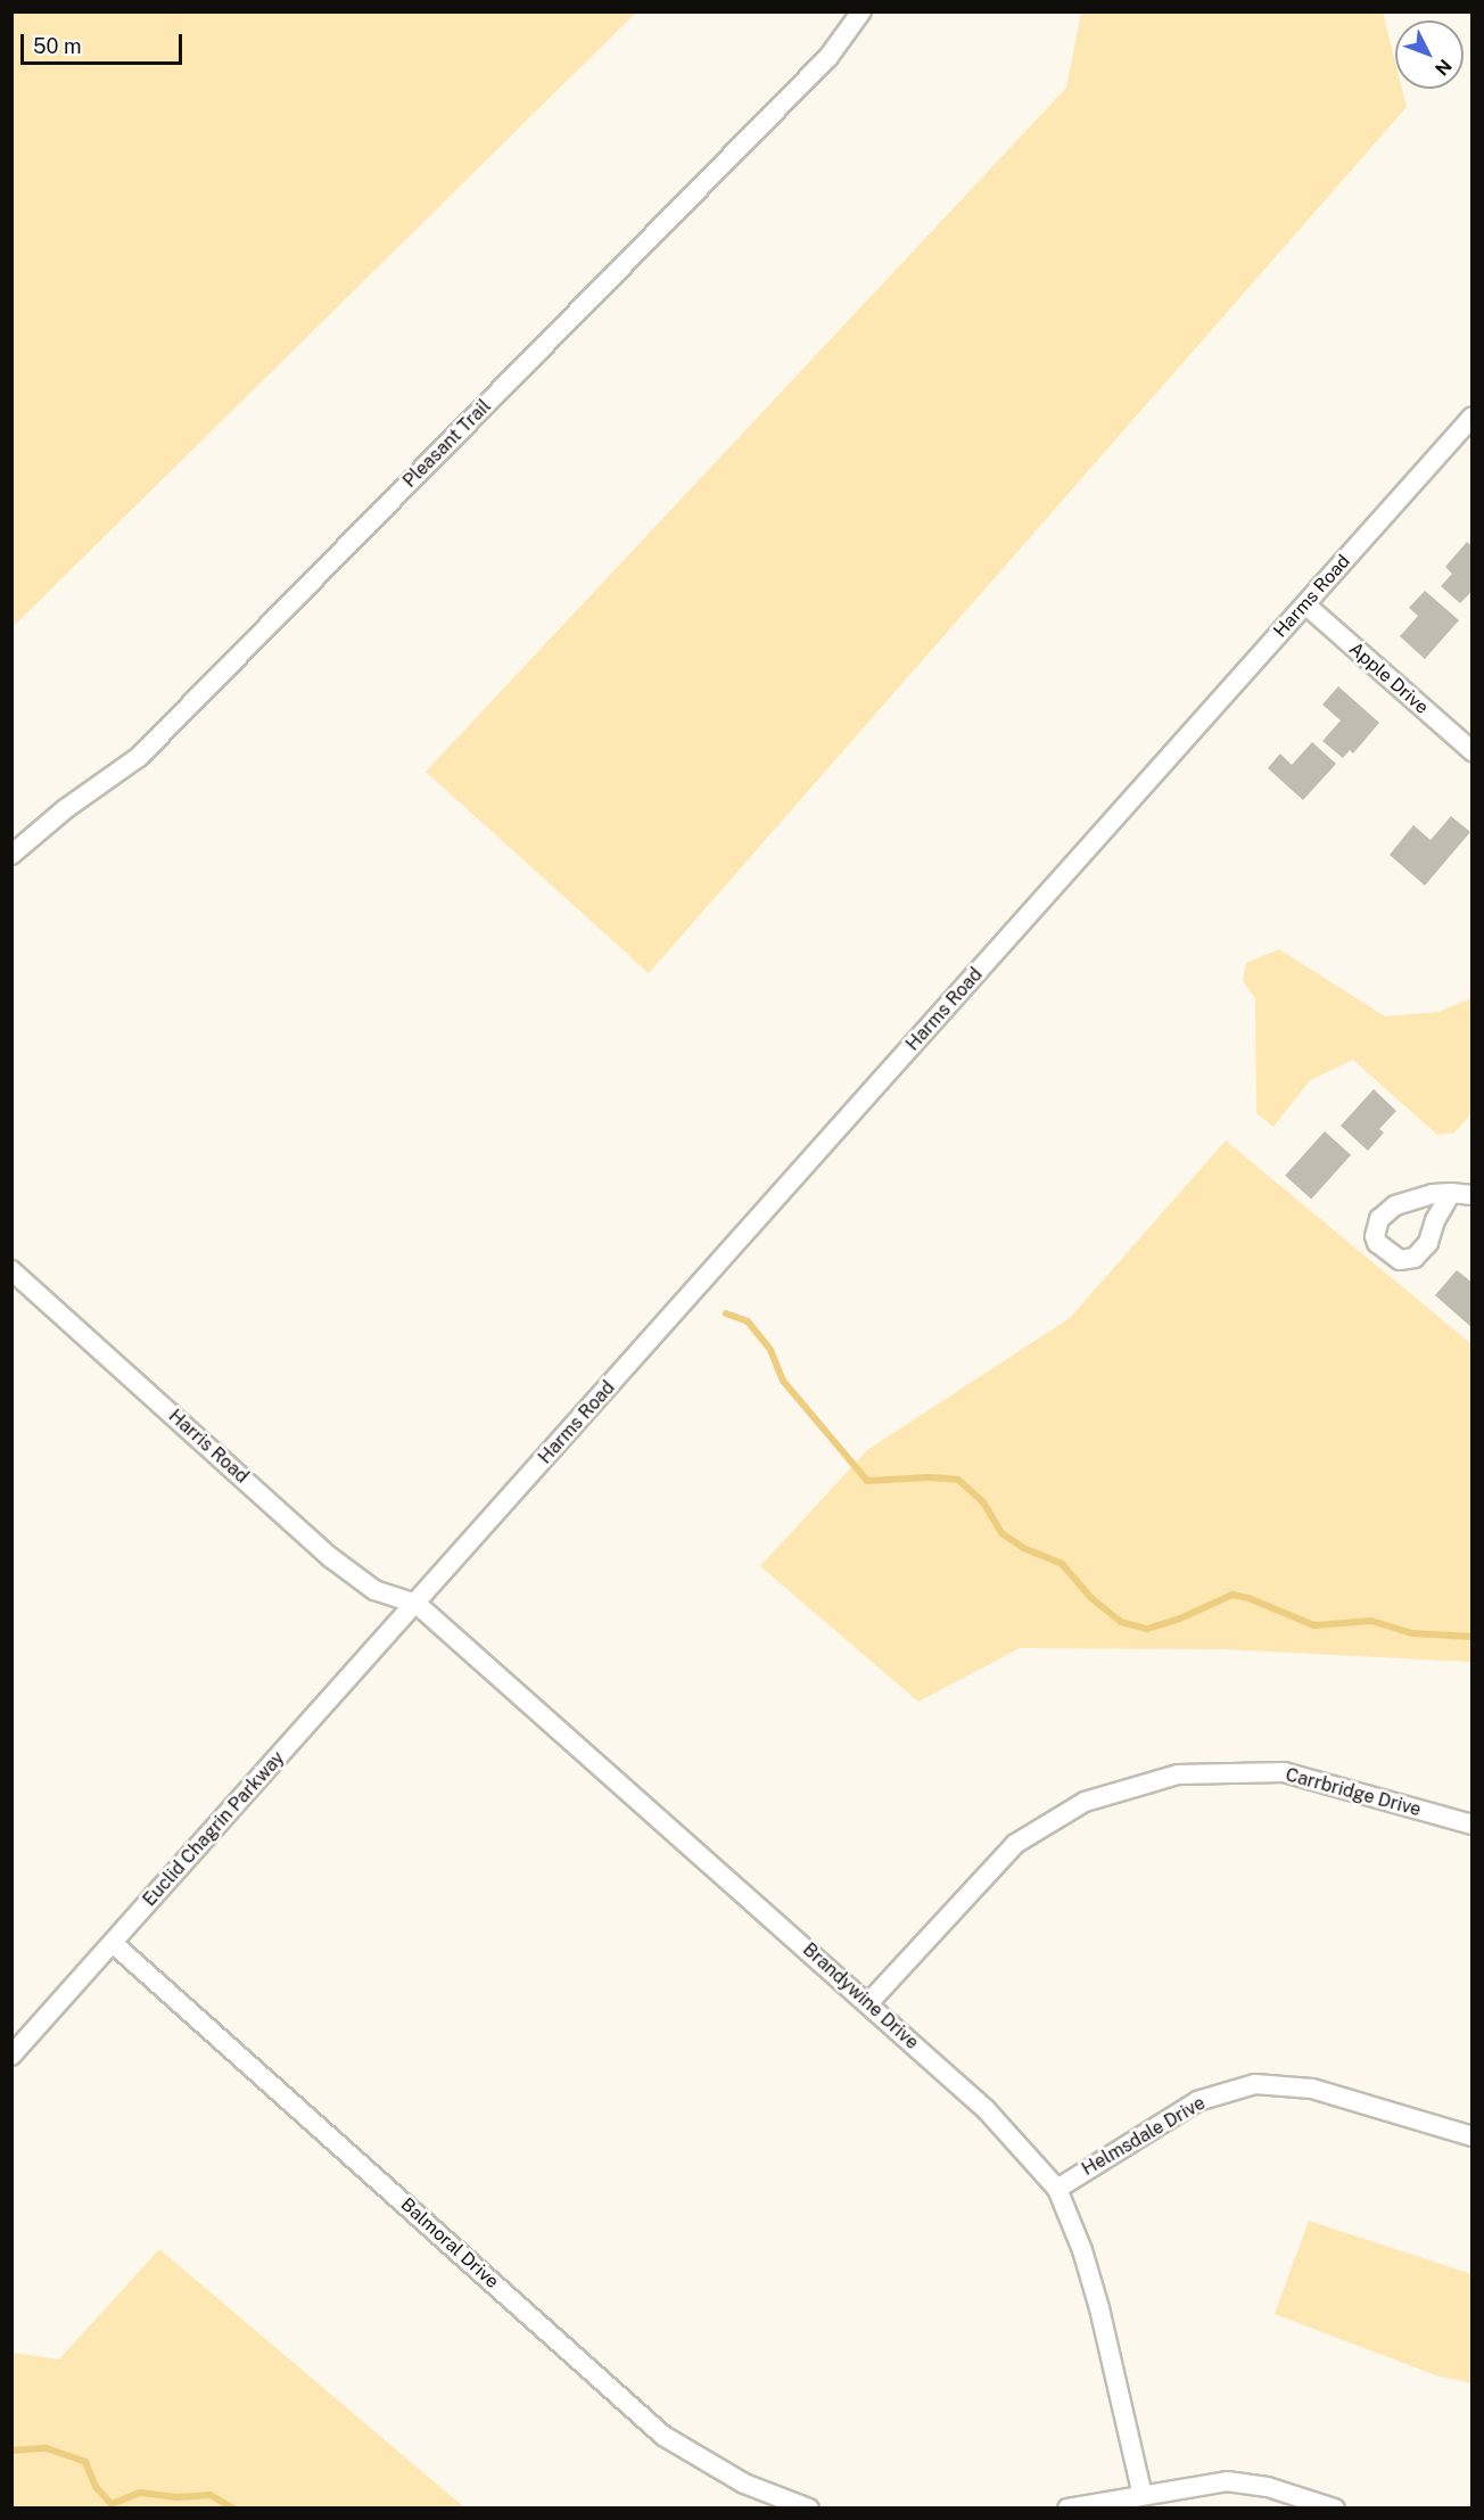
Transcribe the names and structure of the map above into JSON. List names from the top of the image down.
{
  "streets": {
    "street": [
      "Pleasant Trail",
      "Harms Road",
      "Apple Drive",
      "Harris Road",
      "Carrbridge Drive",
      "Euclid Chagrin Parkway",
      "Brandywine Drive",
      "Helmsdale Drive",
      "Balmoral Drive"
    ]
  },
  "crossings": [
    ["Harms Road", "Apple Drive"],
    ["Harms Road", "Harris Road"],
    ["Harms Road", "Euclid Chagrin Parkway"],
    ["Harms Road", "Brandywine Drive"],
    ["Harris Road", "Euclid Chagrin Parkway"],
    ["Harris Road", "Brandywine Drive"],
    ["Carrbridge Drive", "Brandywine Drive"],
    ["Euclid Chagrin Parkway", "Brandywine Drive"],
    ["Euclid Chagrin Parkway", "Balmoral Drive"],
    ["Brandywine Drive", "Helmsdale Drive"]
  ],
  "scale_bar": "50 m",
  "north": "bottom right"
}
